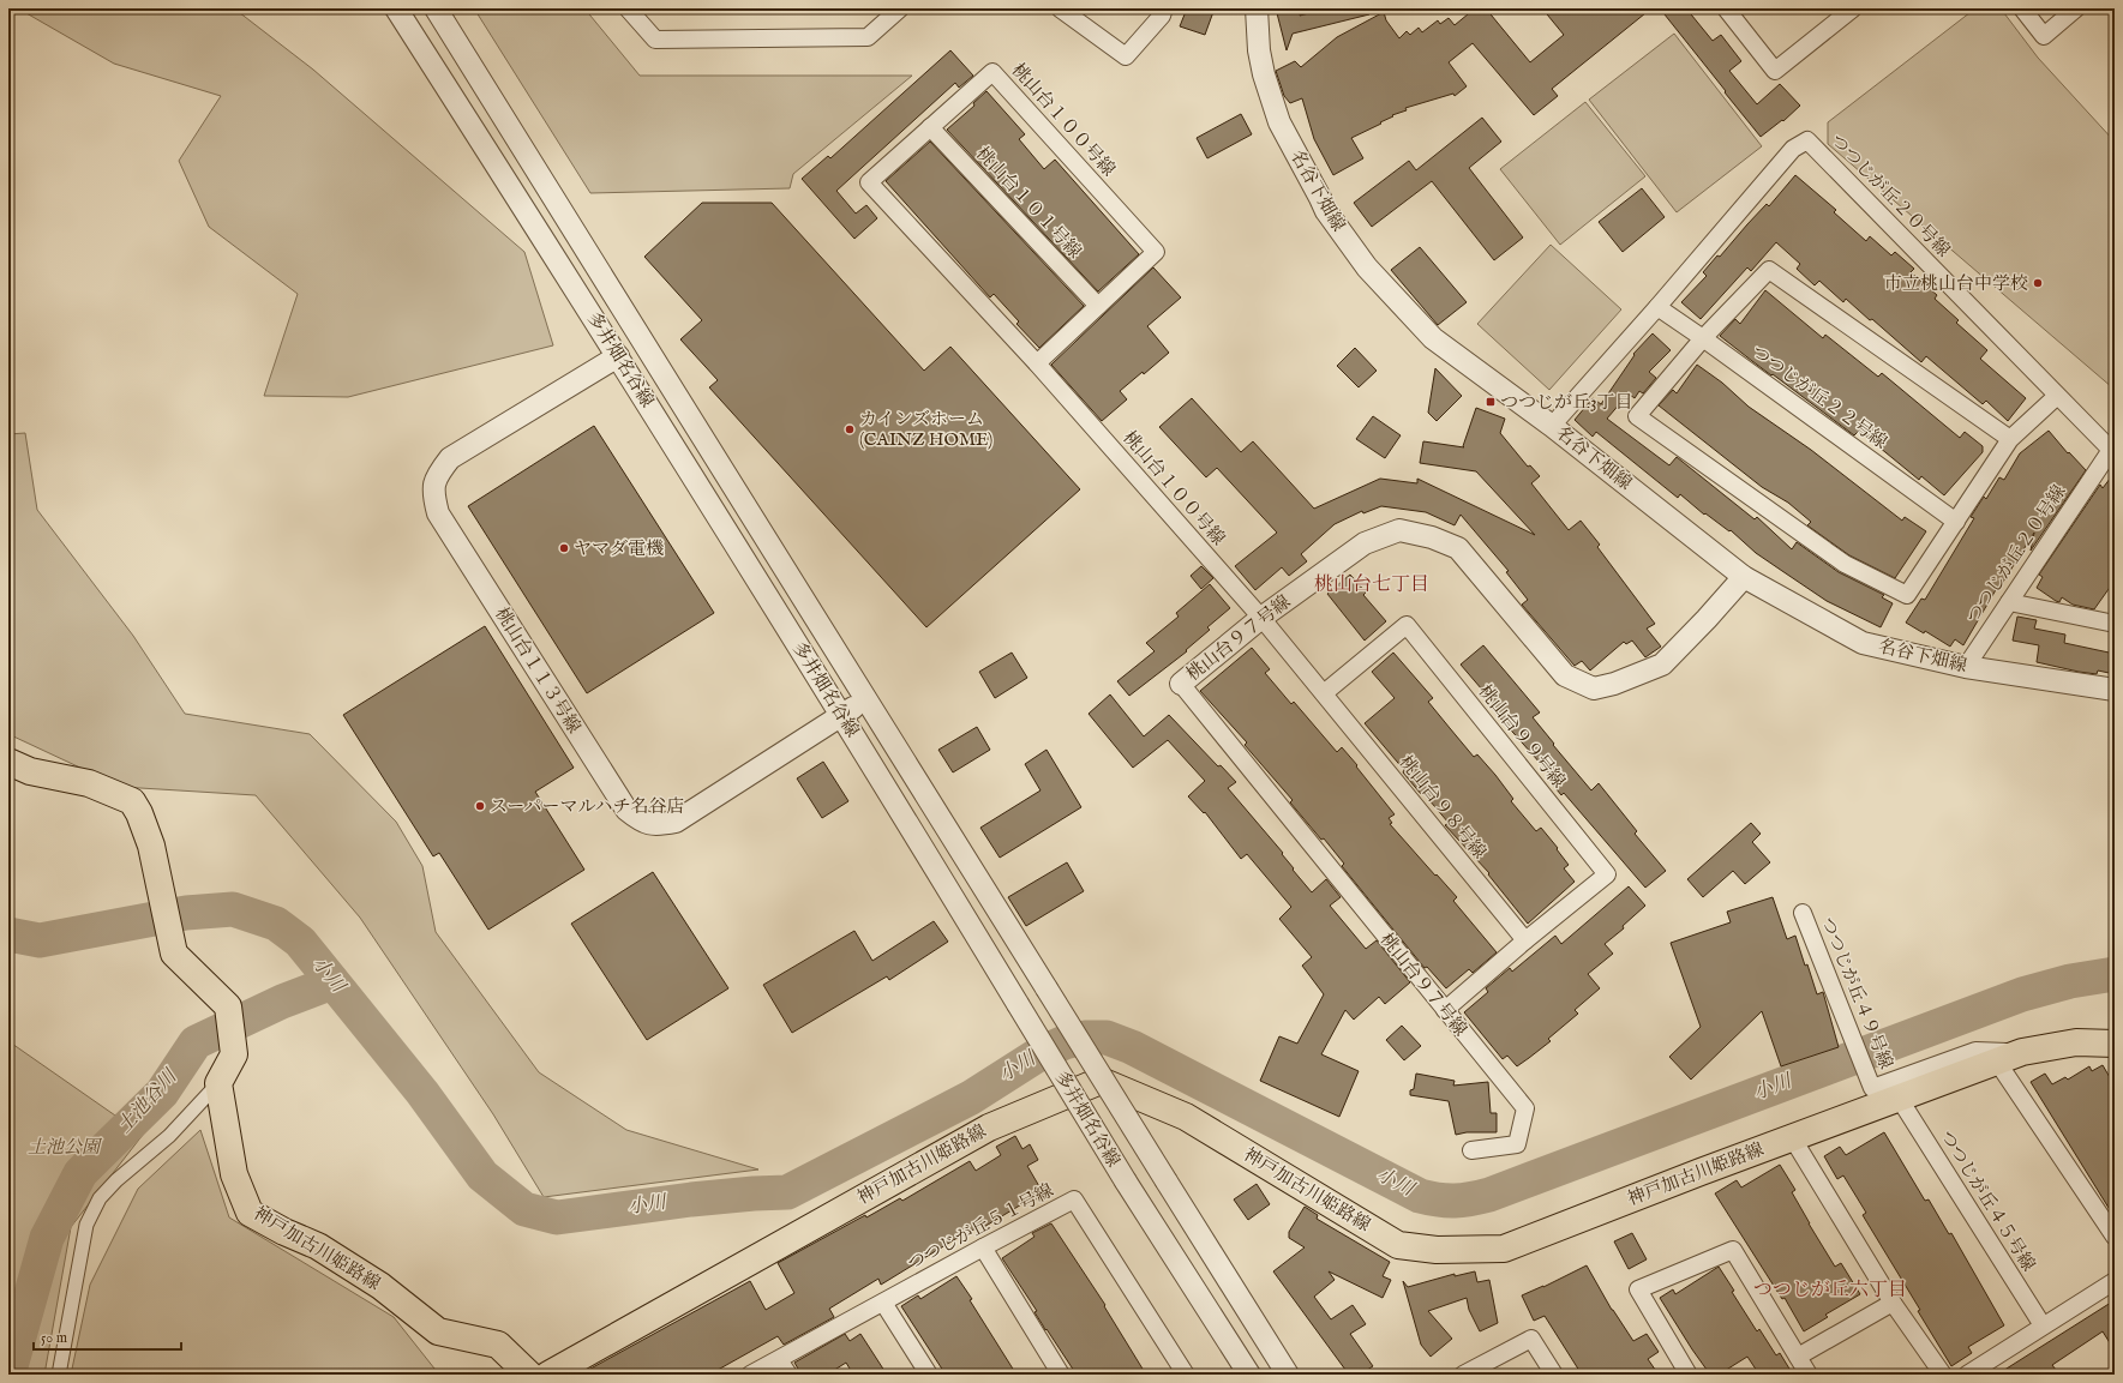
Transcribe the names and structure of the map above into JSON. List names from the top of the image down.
{
  "streets": {
    "main road": ["神戸加古川姫路線"],
    "street": [
      "桃山台１００号線",
      "名谷下畑線",
      "つつじが丘２０号線",
      "桃山台１０１号線",
      "多井畑名谷線",
      "つつじが丘２２号線",
      "桃山台９７号線",
      "桃山台１１３号線",
      "桃山台９９号線",
      "桃山台９８号線",
      "つつじが丘４９号線",
      "つつじが丘４５号線",
      "つつじが丘５１号線"
    ]
  },
  "crossings": [
    ["桃山台１００号線", "桃山台１０１号線"],
    ["桃山台１００号線", "桃山台９７号線"],
    ["桃山台１００号線", "桃山台９８号線"],
    ["名谷下畑線", "つつじが丘２０号線"],
    ["名谷下畑線", "桃山台９７号線"],
    ["つつじが丘２０号線", "つつじが丘２２号線"],
    ["多井畑名谷線", "桃山台１１３号線"],
    ["桃山台９７号線", "桃山台９８号線"],
    ["桃山台９９号線", "桃山台９８号線"],
    ["つつじが丘４９号線", "神戸加古川姫路線"],
    ["神戸加古川姫路線", "つつじが丘４５号線"]
  ],
  "districts": ["桃山台七丁目", "つつじが丘六丁目"],
  "water": ["小川", "土池谷川"],
  "parks": ["土池公園"],
  "places": {
    "other": [
      "市立桃山台中学校",
      "カインズホーム (CAINZ HOME)",
      "ヤマダ電機",
      "スーパーマルハチ名谷店"
    ],
    "transit": ["つつじが丘3丁目"]
  },
  "scale_bar": "50 m"
}
